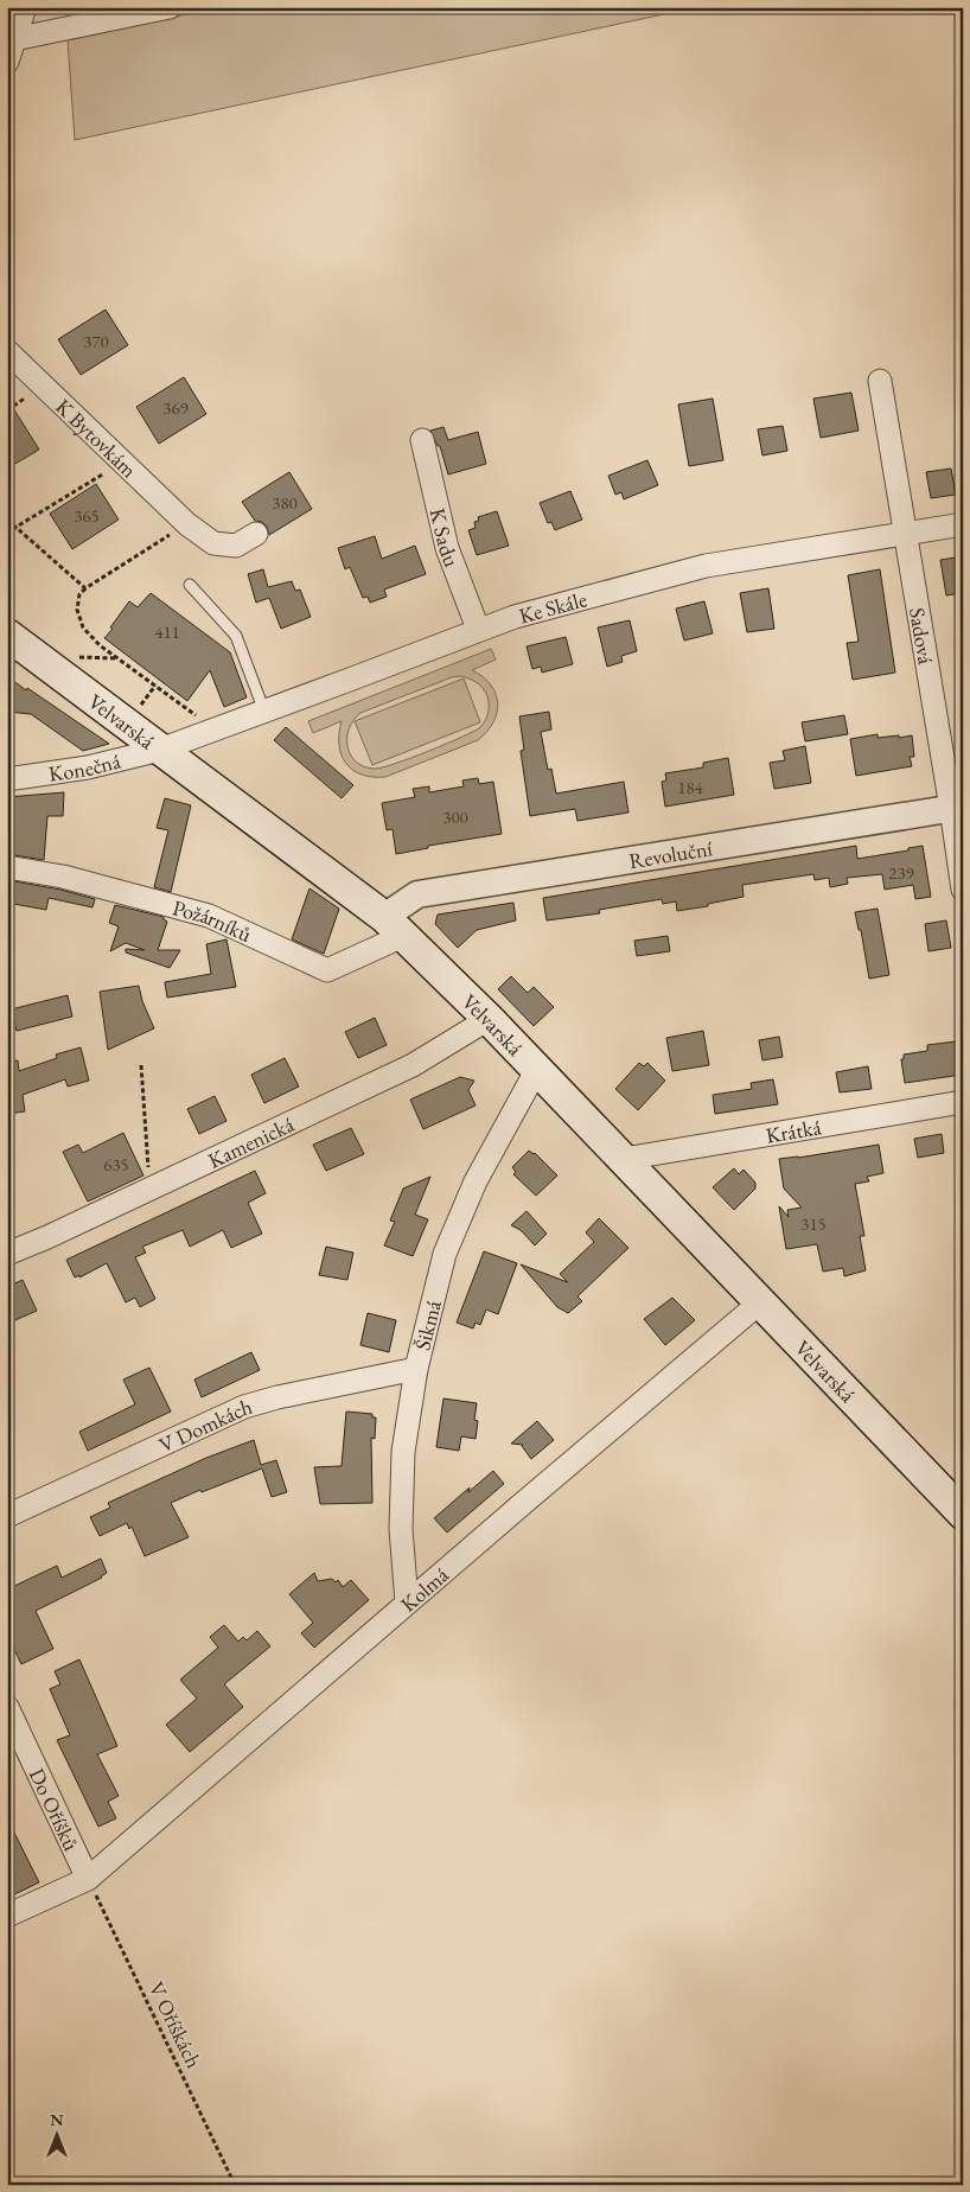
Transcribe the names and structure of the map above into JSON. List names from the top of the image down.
{
  "streets": {
    "main road": ["Velvarská"],
    "street": [
      "K Bytovkám",
      "K Sadu",
      "Ke Skále",
      "Sadová",
      "Konečná",
      "Revoluční",
      "Požárníků",
      "Krátká",
      "Kamenická",
      "Šikmá",
      "V Domkách",
      "Kolmá",
      "Do Oříšků"
    ],
    "path": ["V Oříškách"]
  },
  "crossings": [
    ["K Sadu", "Ke Skále"],
    ["Ke Skále", "Sadová"],
    ["Ke Skále", "Velvarská"],
    ["Ke Skále", "Konečná"],
    ["Sadová", "Revoluční"],
    ["Velvarská", "Konečná"],
    ["Velvarská", "Revoluční"],
    ["Velvarská", "Požárníků"],
    ["Velvarská", "Krátká"],
    ["Velvarská", "Kamenická"],
    ["Velvarská", "Šikmá"],
    ["Velvarská", "Kolmá"],
    ["Revoluční", "Požárníků"],
    ["Šikmá", "V Domkách"],
    ["Šikmá", "Kolmá"],
    ["Kolmá", "Do Oříšků"],
    ["Kolmá", "V Oříškách"],
    ["Do Oříšků", "V Oříškách"]
  ],
  "house_numbers": [
    "370",
    "369",
    "380",
    "365",
    "411",
    "184",
    "300",
    "239",
    "635",
    "315"
  ],
  "north": "top"
}
